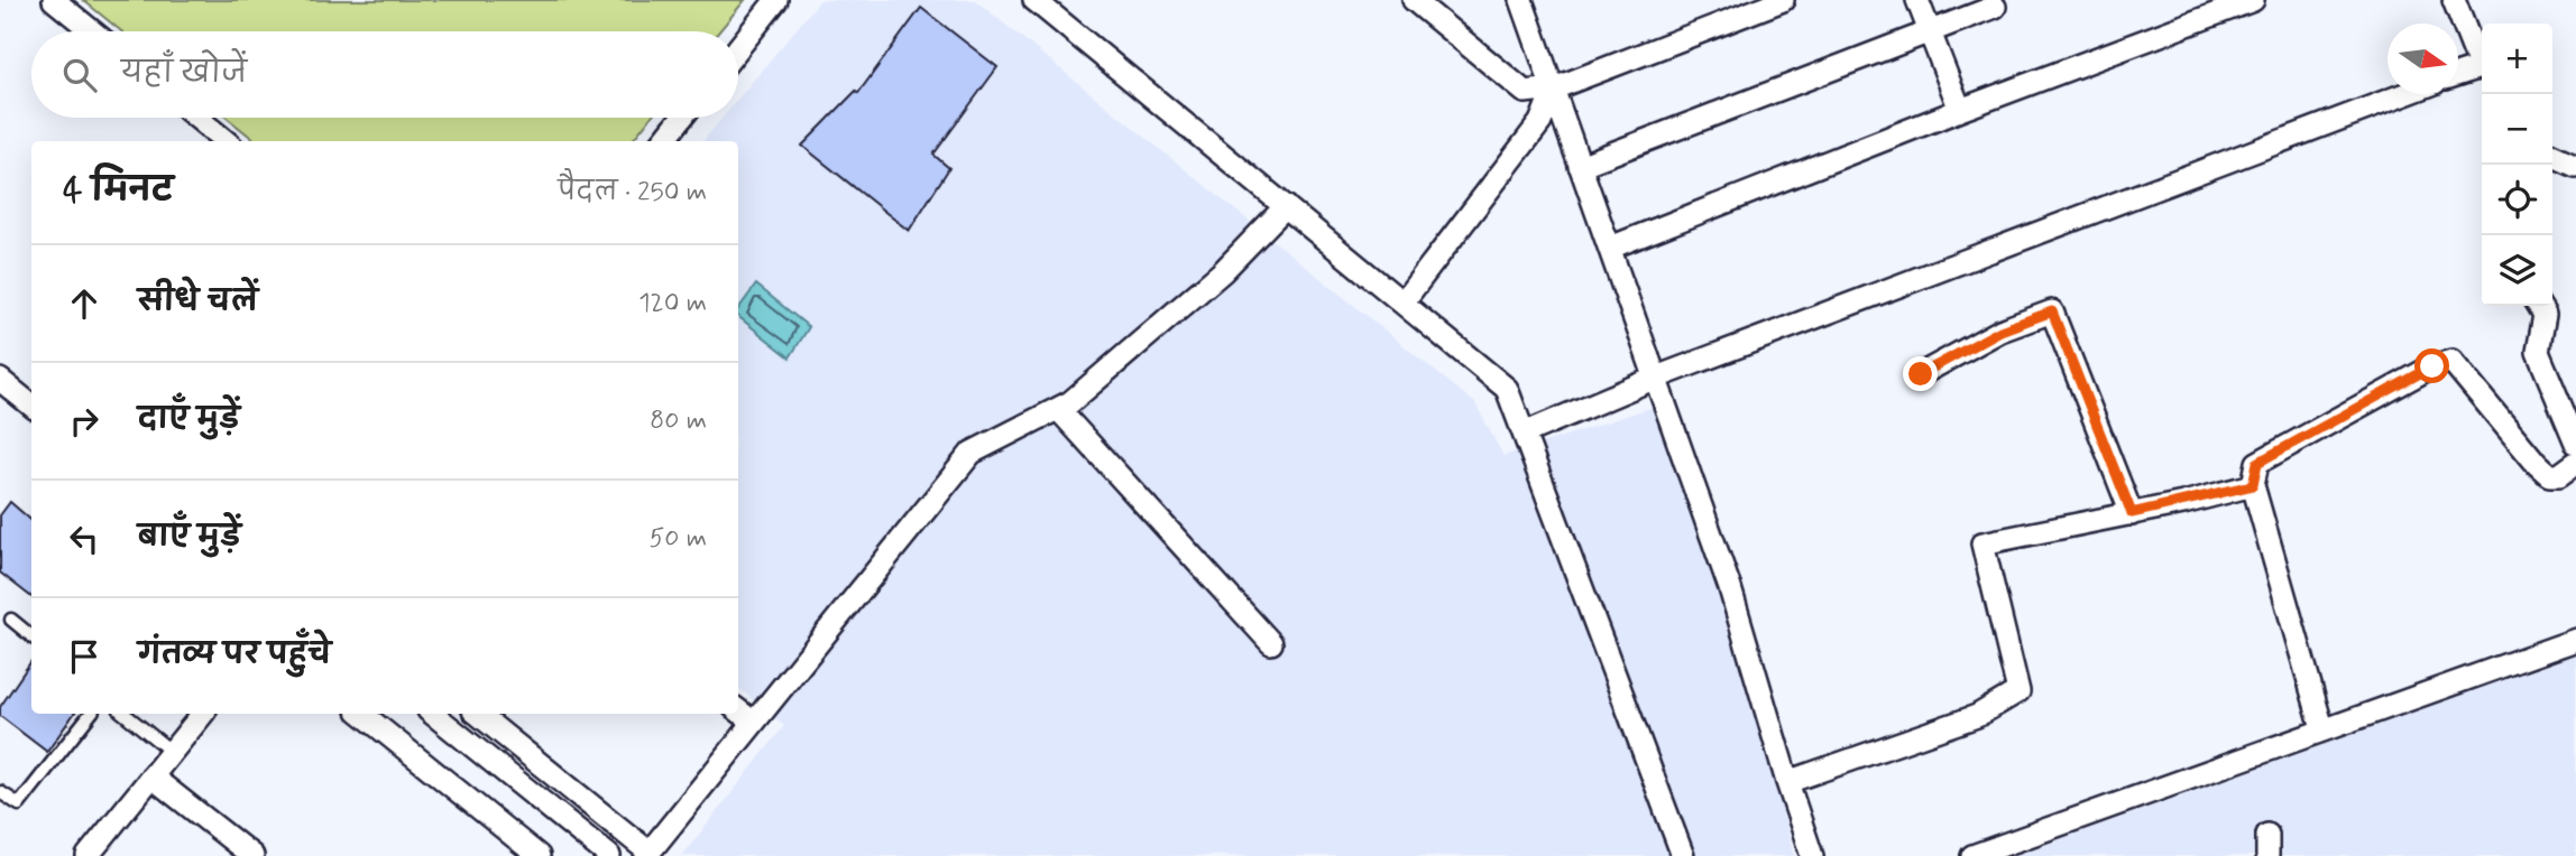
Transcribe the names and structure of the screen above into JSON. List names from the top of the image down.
{
  "north": "right",
  "page": {
    "map_buttons": ["+", "−"],
    "search": "यहाँ खोजें",
    "heading": ["4 मिनट", "पैदल · 250 m"],
    "list": [
      ["सीधे चलें", "120 m"],
      ["दाएँ मुड़ें", "80 m"],
      ["बाएँ मुड़ें", "50 m"],
      "गंतव्य पर पहुँचे"
    ]
  }
}
